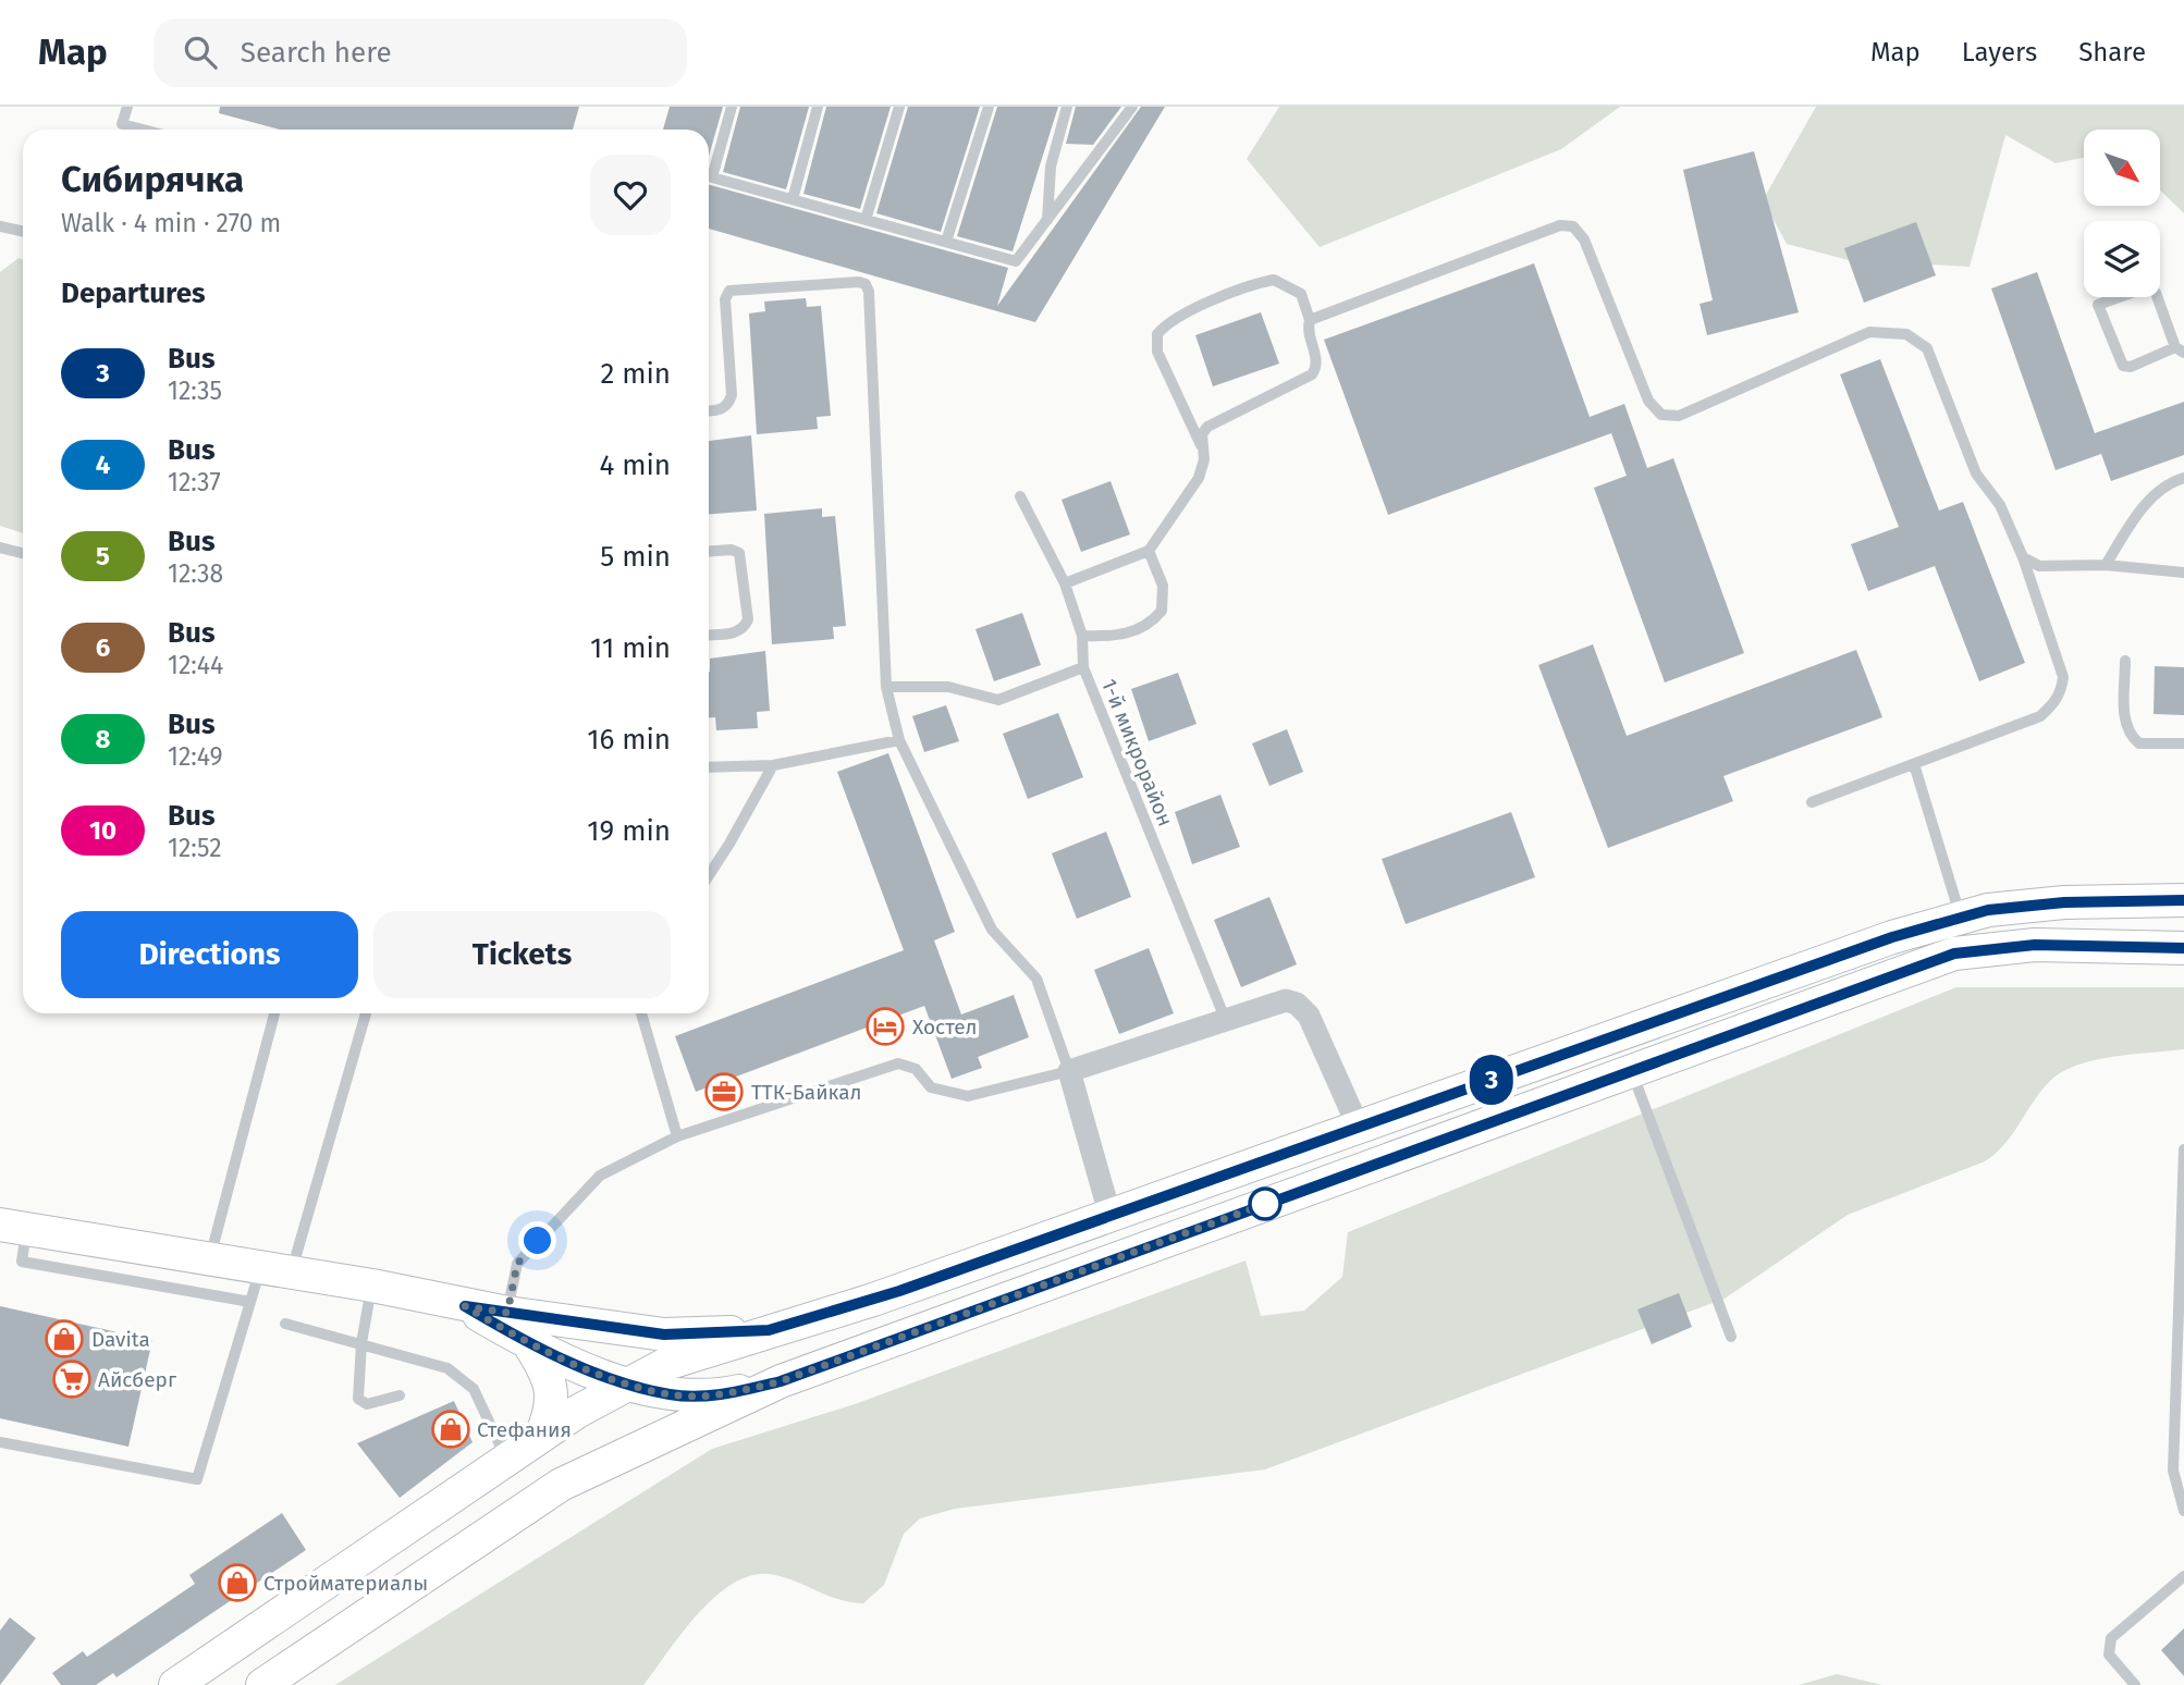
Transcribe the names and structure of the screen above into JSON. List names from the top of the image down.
{
  "streets": {
    "lane": ["1-й микрорайон"]
  },
  "places": {
    "hotel": ["Хостел"],
    "office": ["ТТК-Байкал"],
    "shop": ["Davita", "Стефания", "Стройматериалы"],
    "supermarket": ["Айсберг"]
  },
  "lines": ["bus line 3"],
  "north": "bottom right",
  "page": {
    "header": "Map",
    "search": "Search here",
    "nav": ["Map", "Layers", "Share"],
    "on_map": "3",
    "heading": [
      ["Сибирячка", "Walk · 4 min · 270 m"],
      "Departures"
    ],
    "list": [
      {
        "mark": "3",
        "name": "Bus",
        "note": "12:35",
        "value": "2 min"
      },
      {
        "mark": "4",
        "name": "Bus",
        "note": "12:37",
        "value": "4 min"
      },
      {
        "mark": "5",
        "name": "Bus",
        "note": "12:38",
        "value": "5 min"
      },
      {
        "mark": "6",
        "name": "Bus",
        "note": "12:44",
        "value": "11 min"
      },
      {
        "mark": "8",
        "name": "Bus",
        "note": "12:49",
        "value": "16 min"
      },
      {
        "mark": "10",
        "name": "Bus",
        "note": "12:52",
        "value": "19 min"
      }
    ],
    "buttons": ["Directions", "Tickets"]
  }
}
